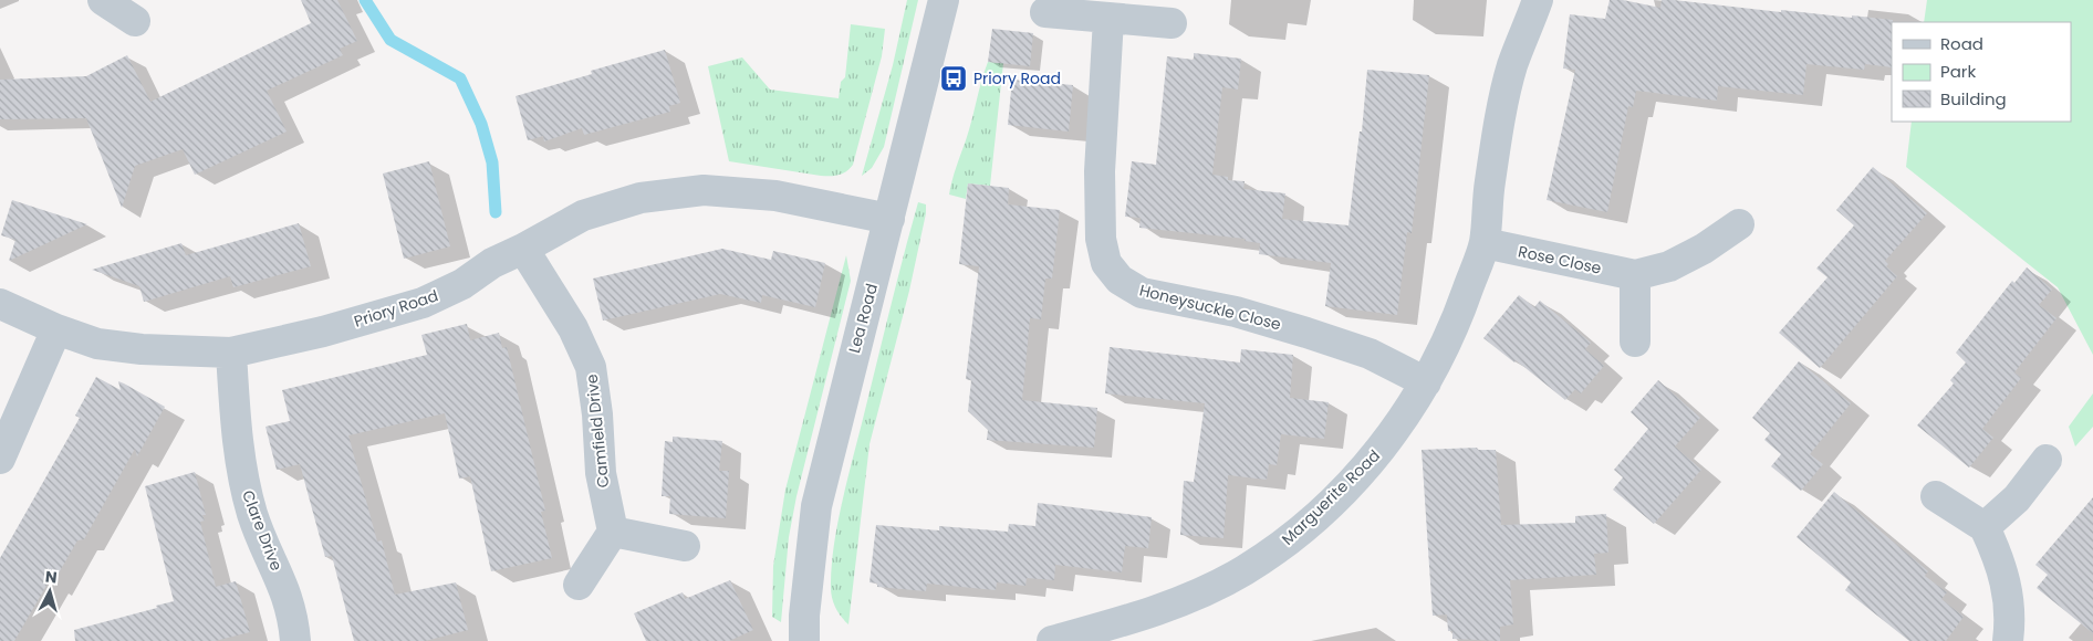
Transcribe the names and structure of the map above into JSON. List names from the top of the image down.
{
  "streets": {
    "street": [
      "Rose Close",
      "Honeysuckle Close",
      "Priory Road",
      "Lea Road",
      "Camfield Drive",
      "Marguerite Road",
      "Clare Drive"
    ]
  },
  "crossings": [
    ["Rose Close", "Marguerite Road"],
    ["Honeysuckle Close", "Marguerite Road"],
    ["Priory Road", "Lea Road"],
    ["Priory Road", "Camfield Drive"],
    ["Priory Road", "Clare Drive"]
  ],
  "places": {
    "bus stop": ["Priory Road"]
  },
  "legend": ["Road", "Park", "Building"],
  "north": "top"
}
